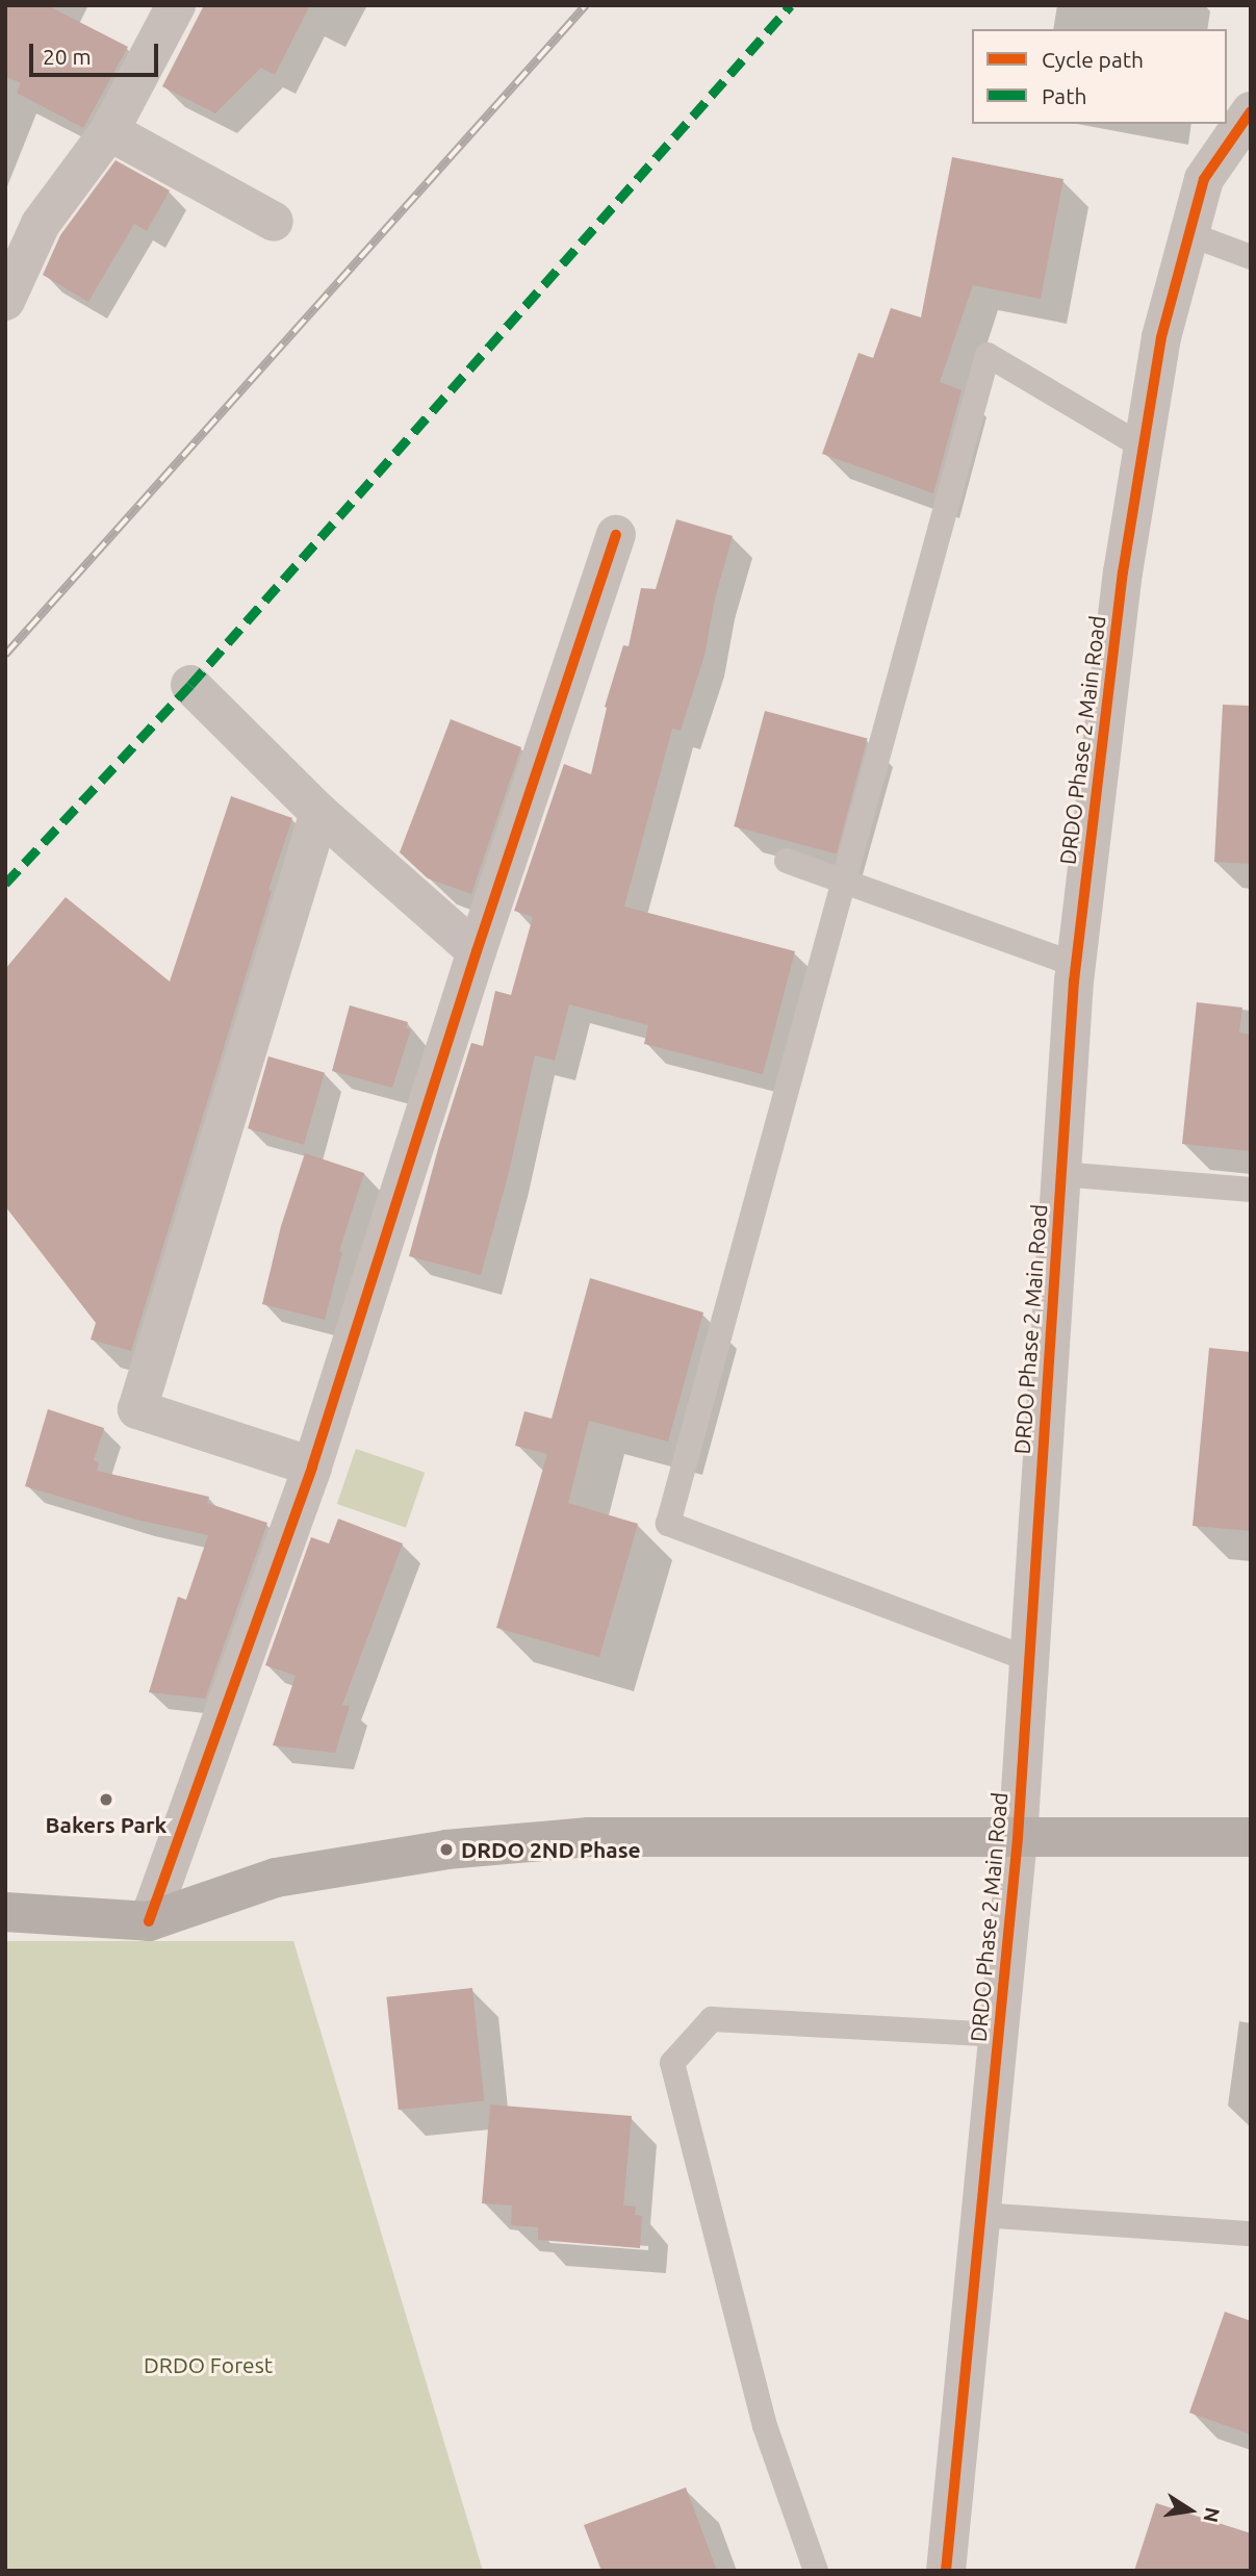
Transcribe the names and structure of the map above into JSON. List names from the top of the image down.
{
  "streets": {
    "street": ["DRDO Phase 2 Main Road"]
  },
  "parks": ["DRDO Forest"],
  "places": ["Bakers Park", "DRDO 2ND Phase"],
  "legend": ["Cycle path", "Path"],
  "scale_bar": "20 m",
  "north": "right"
}
